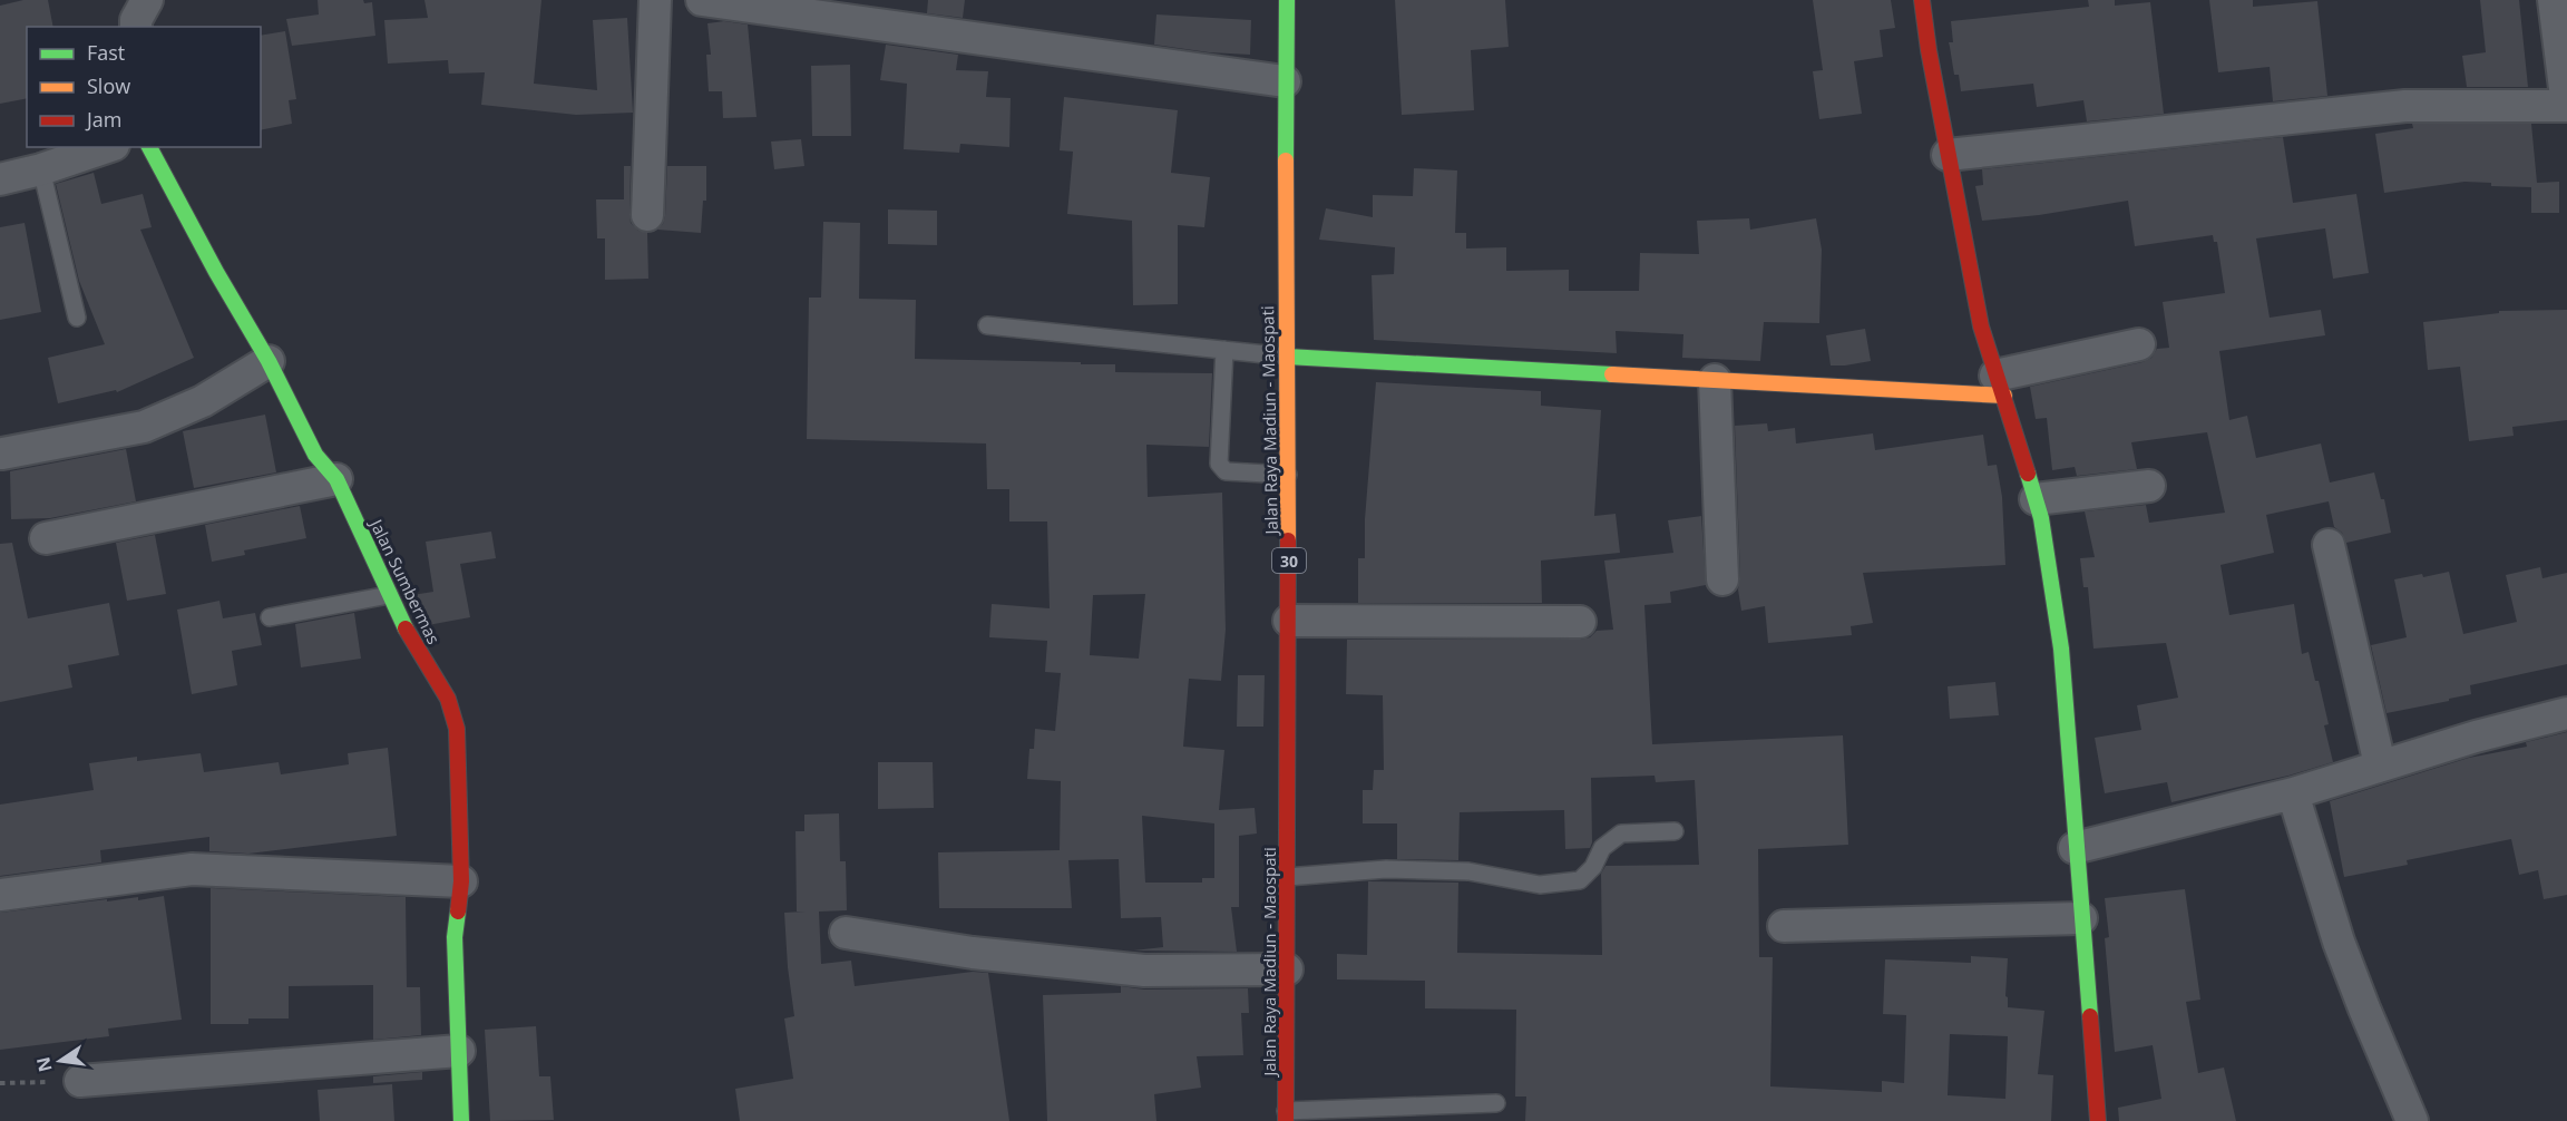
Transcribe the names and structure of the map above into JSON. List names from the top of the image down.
{
  "streets": {
    "main road": ["Jalan Raya Madiun - Maospati", "30", "Jalan Sumbermas"]
  },
  "legend": ["Fast", "Slow", "Jam"],
  "north": "left"
}
